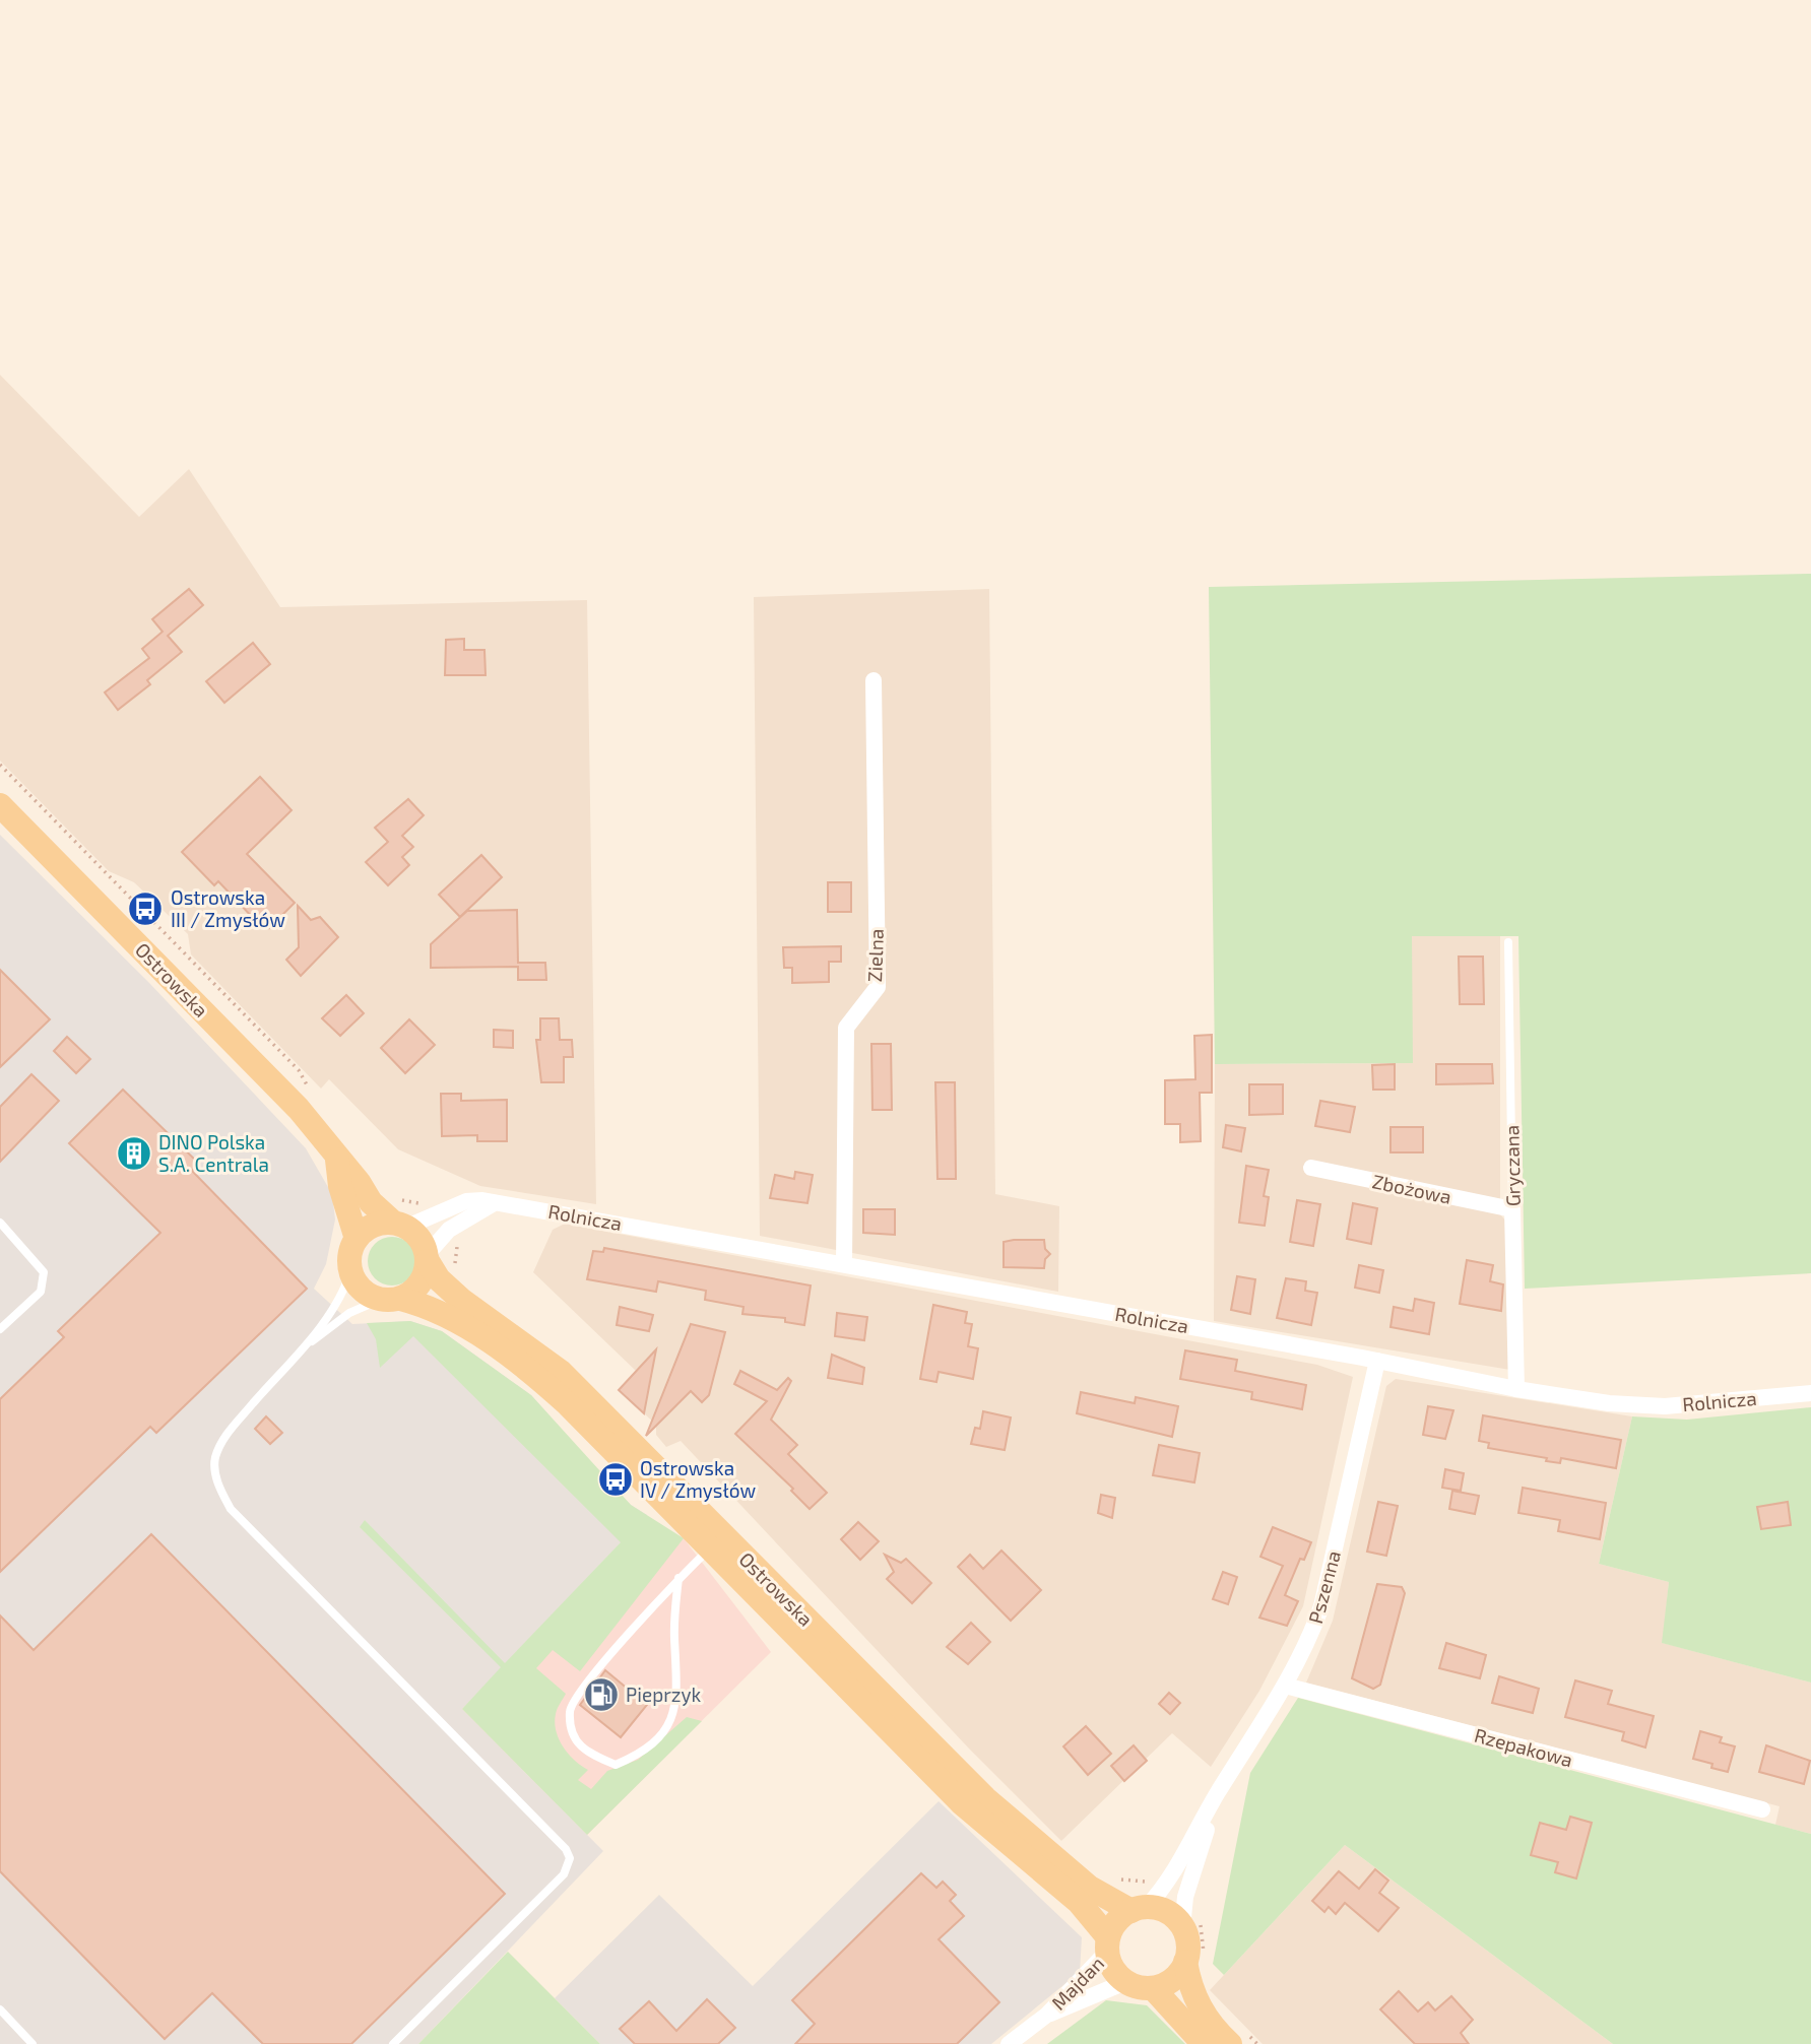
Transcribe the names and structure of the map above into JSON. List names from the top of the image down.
{
  "streets": {
    "main road": ["Ostrowska"],
    "street": [
      "Zielna",
      "Gryczana",
      "Zbożowa",
      "Rolnicza",
      "Pszenna",
      "Rzepakowa",
      "Majdan"
    ]
  },
  "crossings": [
    ["Zielna", "Rolnicza"],
    ["Ostrowska", "Rolnicza"],
    ["Ostrowska", "Pszenna"],
    ["Ostrowska", "Majdan"],
    ["Gryczana", "Zbożowa"],
    ["Gryczana", "Rolnicza"],
    ["Rolnicza", "Pszenna"],
    ["Pszenna", "Rzepakowa"],
    ["Pszenna", "Majdan"]
  ],
  "places": {
    "bus stop": ["Ostrowska III / Zmysłów", "Ostrowska IV / Zmysłów"],
    "building": ["DINO Polska S.A. Centrala"],
    "fuel station": ["Pieprzyk"]
  }
}
